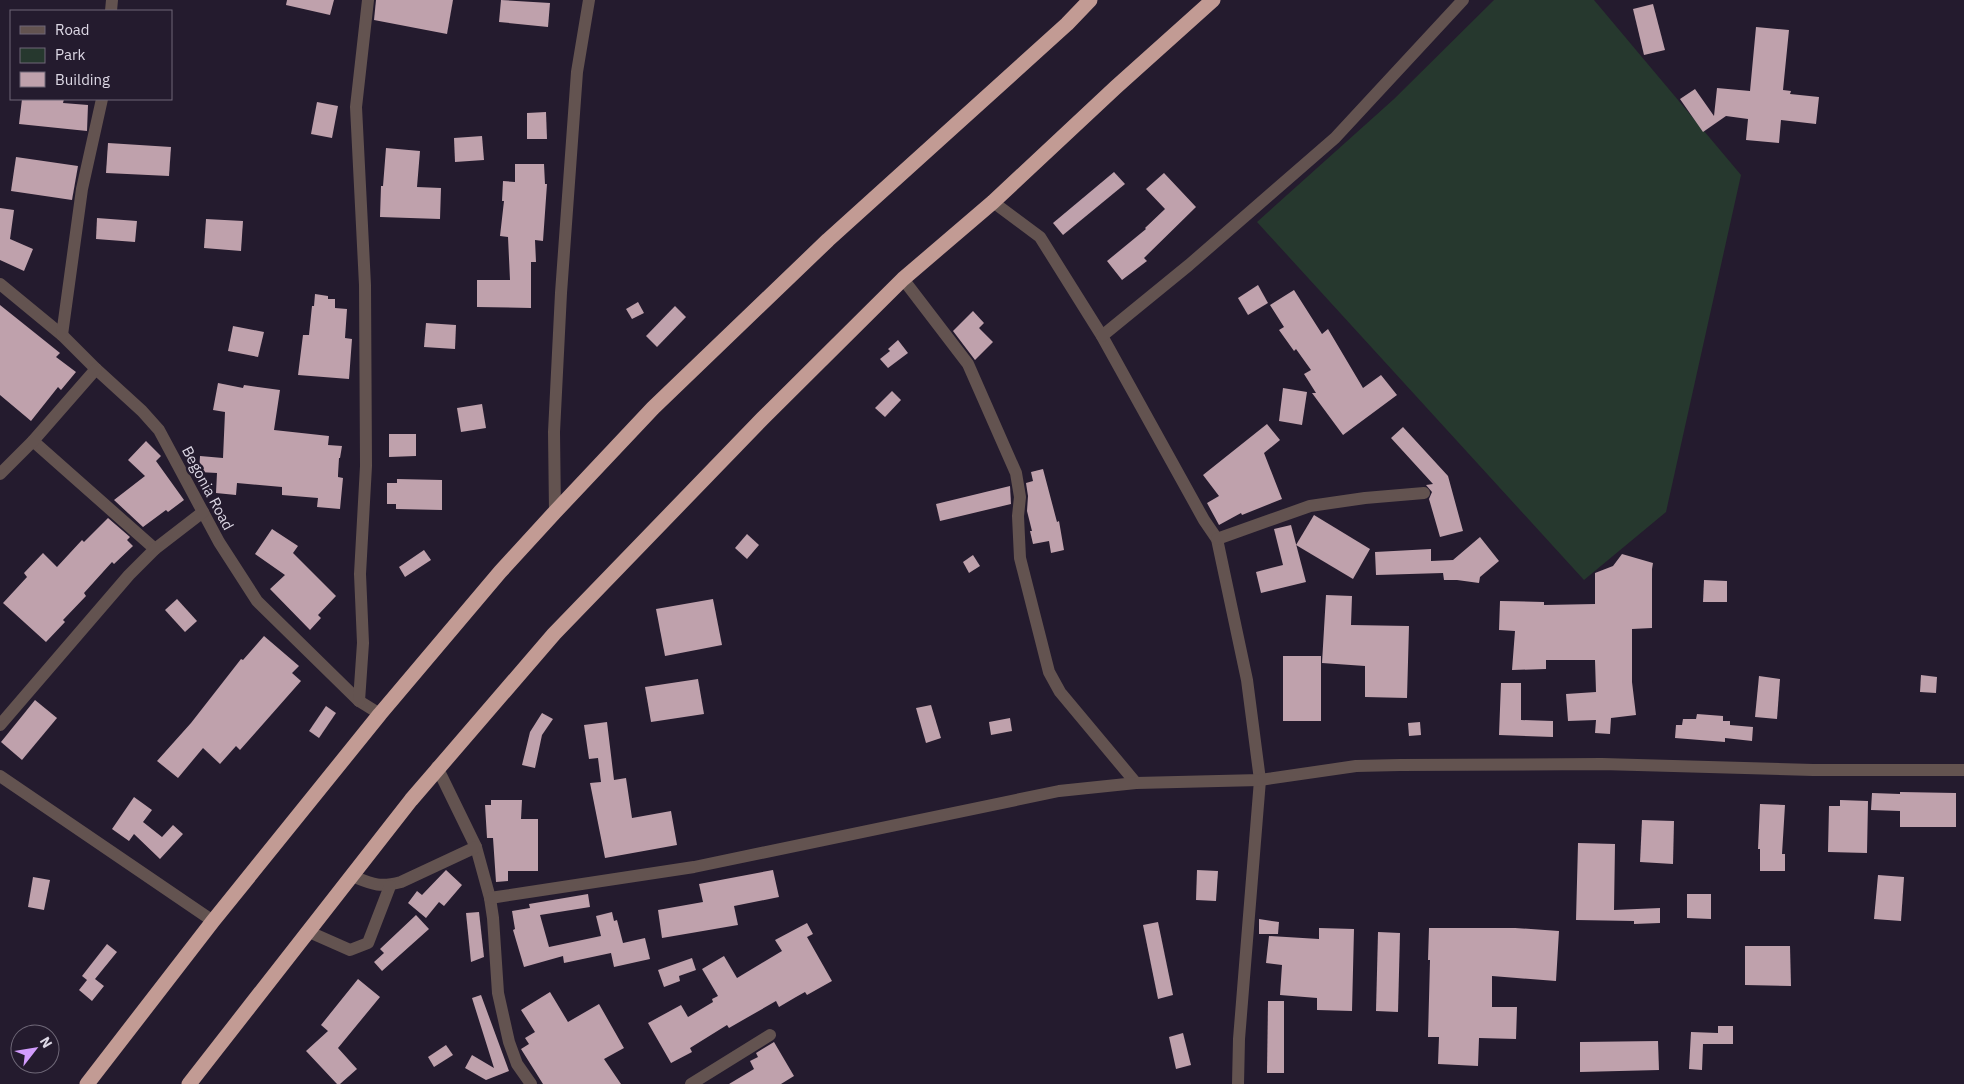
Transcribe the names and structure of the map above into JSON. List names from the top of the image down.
{
  "streets": {
    "street": ["Begonia Road"]
  },
  "legend": ["Road", "Park", "Building"],
  "north": "top right"
}
